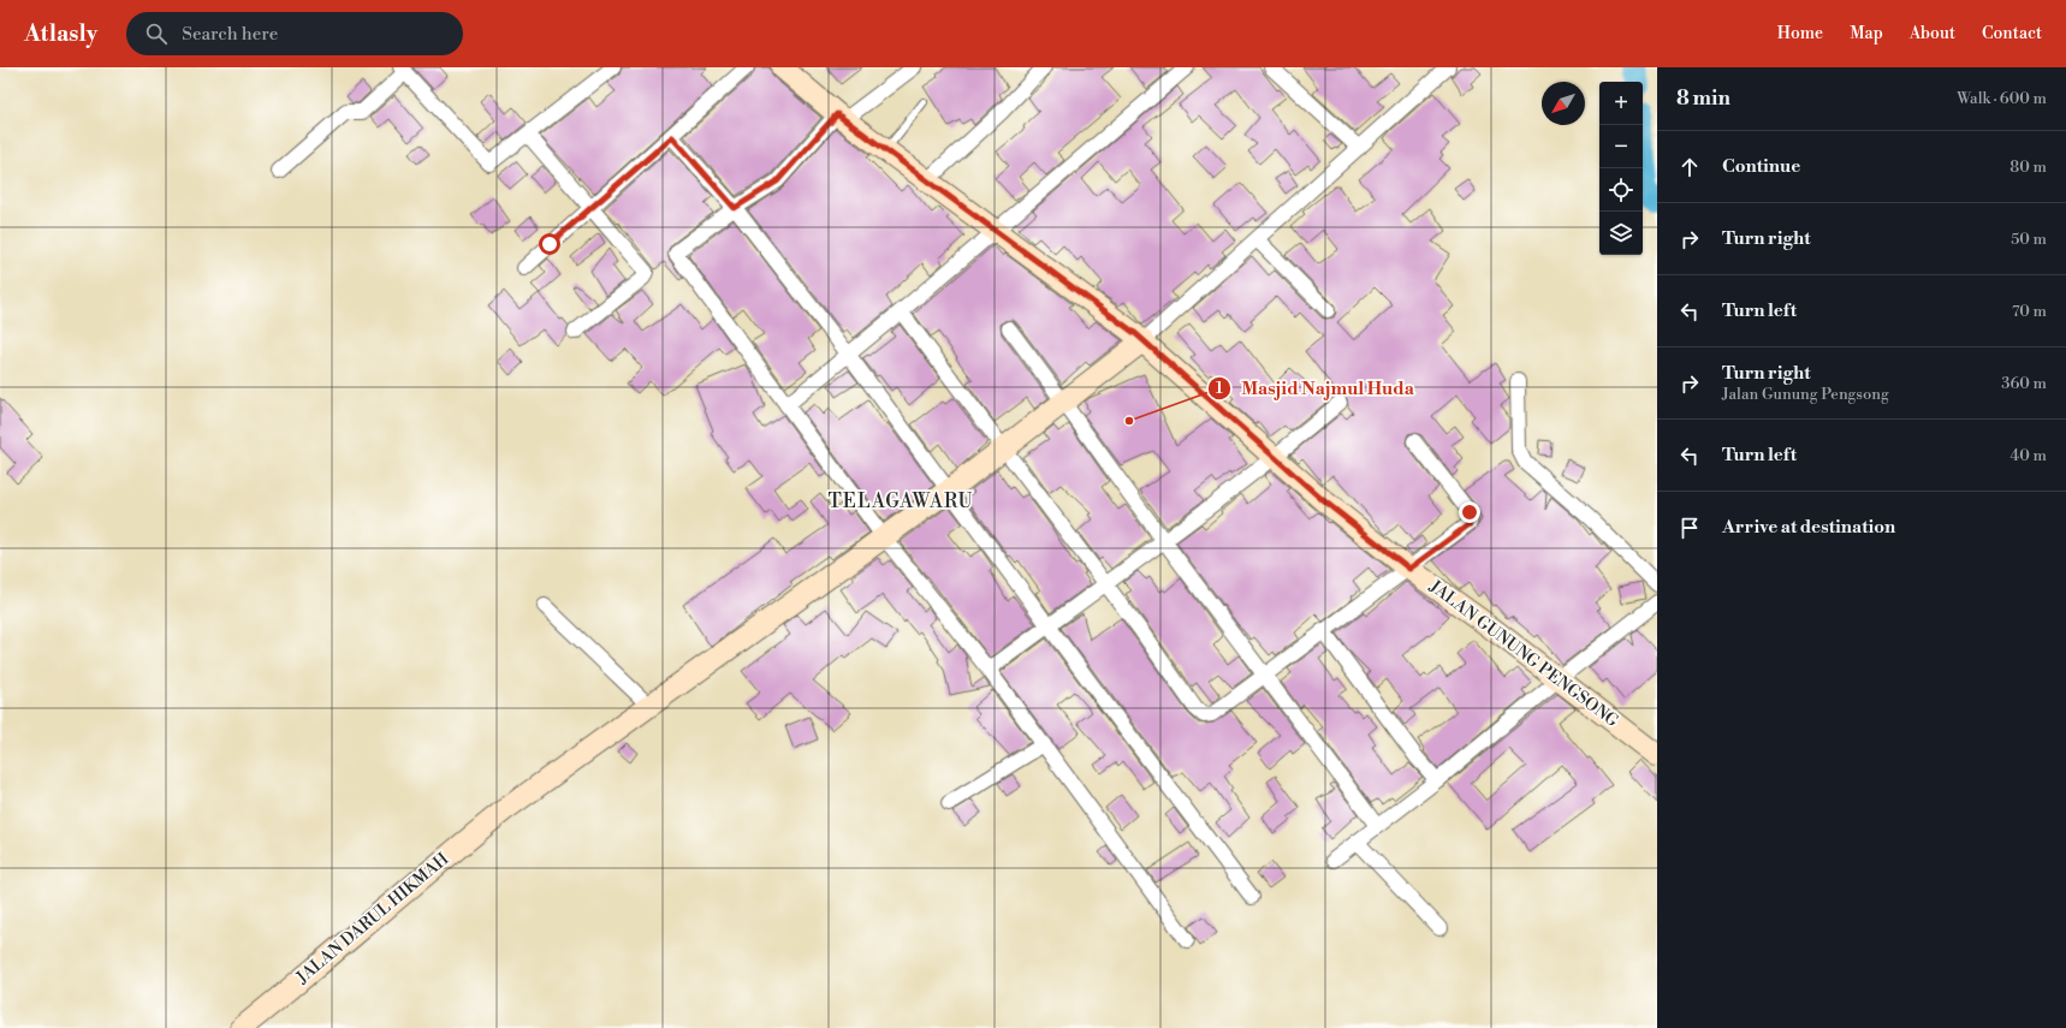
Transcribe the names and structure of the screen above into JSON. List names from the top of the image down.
{
  "streets": {
    "street": ["JALAN GUNUNG PENGSONG", "JALAN DARUL HIKMAH"]
  },
  "crossings": [
    ["JALAN GUNUNG PENGSONG", "JALAN DARUL HIKMAH"]
  ],
  "districts": ["TELAGAWARU"],
  "places": ["Masjid Najmul Huda"],
  "north": "bottom left",
  "page": {
    "header": "Atlasly",
    "search": "Search here",
    "nav": [
      "Home",
      "Map",
      "About",
      "Contact"
    ],
    "heading": ["8 min", "Walk · 600 m"],
    "map_buttons": ["+", "−"],
    "list": [
      ["Continue", "80 m"],
      ["Turn right", "50 m"],
      ["Turn left", "70 m"],
      ["Turn right", "Jalan Gunung Pengsong", "360 m"],
      ["Turn left", "40 m"],
      "Arrive at destination"
    ]
  }
}
